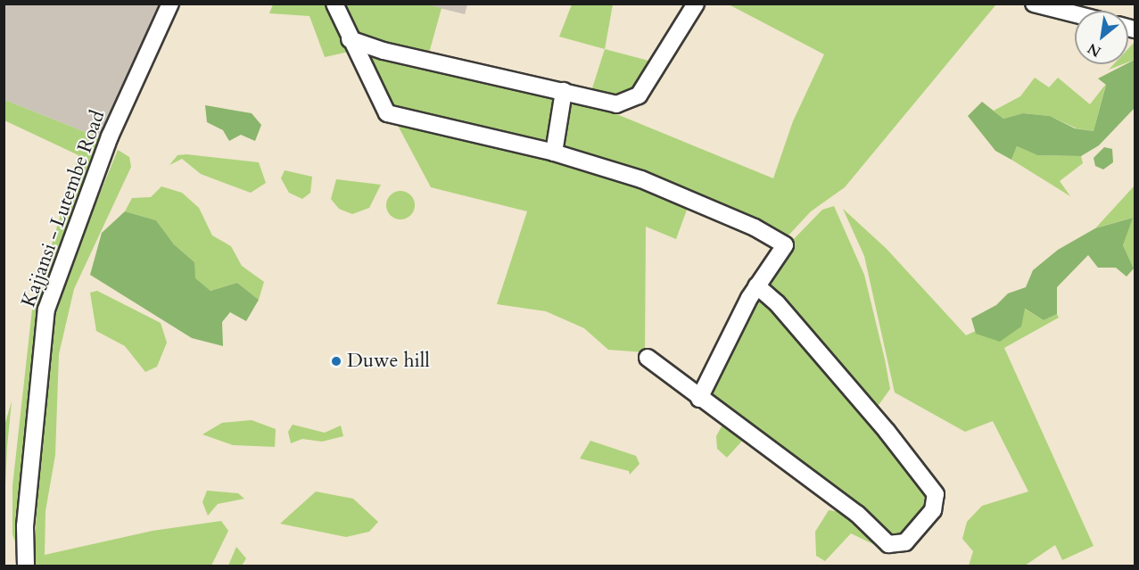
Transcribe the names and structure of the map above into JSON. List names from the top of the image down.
{
  "streets": {
    "street": ["Kajjansi - Lutembe Road"]
  },
  "places": ["Duwe hill"],
  "north": "bottom left"
}
